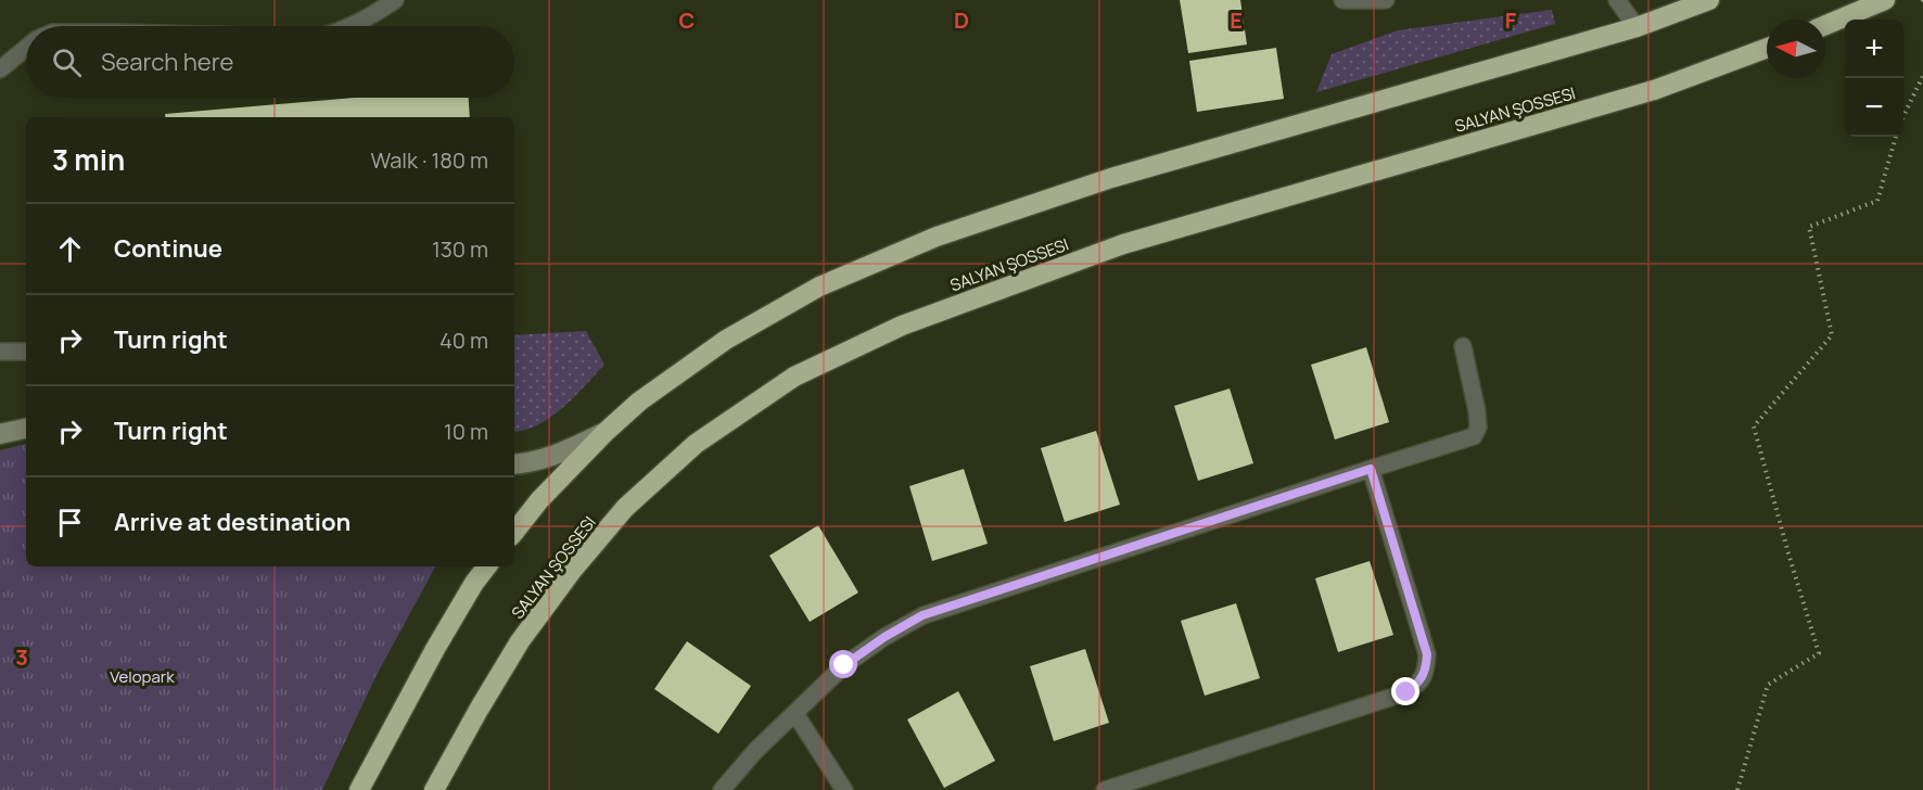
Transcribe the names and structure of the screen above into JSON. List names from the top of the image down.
{
  "streets": {
    "highway": ["SALYAN ŞOSSESI"]
  },
  "parks": ["Velopark"],
  "north": "left",
  "page": {
    "map_buttons": ["+", "−"],
    "search": "Search here",
    "heading": ["3 min", "Walk · 180 m"],
    "list": [
      ["Continue", "130 m"],
      ["Turn right", "40 m"],
      ["Turn right", "10 m"],
      "Arrive at destination"
    ]
  },
  "grid": {
    "columns": [
      "C",
      "D",
      "E",
      "F"
    ],
    "rows": ["3"]
  }
}
